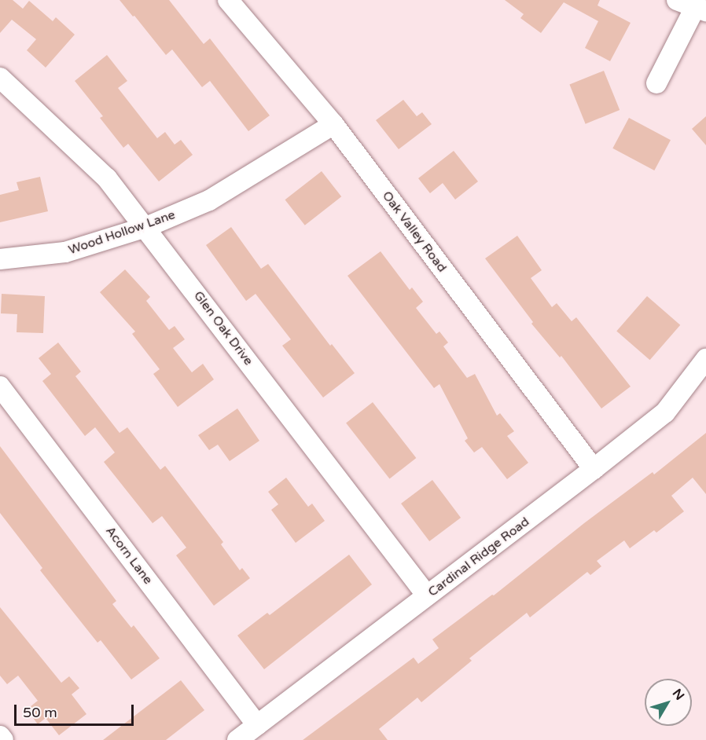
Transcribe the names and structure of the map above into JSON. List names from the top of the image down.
{
  "streets": {
    "street": [
      "Oak Valley Road",
      "Wood Hollow Lane",
      "Glen Oak Drive",
      "Acorn Lane",
      "Cardinal Ridge Road"
    ]
  },
  "crossings": [
    ["Oak Valley Road", "Wood Hollow Lane"],
    ["Oak Valley Road", "Cardinal Ridge Road"],
    ["Wood Hollow Lane", "Glen Oak Drive"],
    ["Glen Oak Drive", "Cardinal Ridge Road"],
    ["Acorn Lane", "Cardinal Ridge Road"]
  ],
  "scale_bar": "50 m",
  "north": "top right"
}
